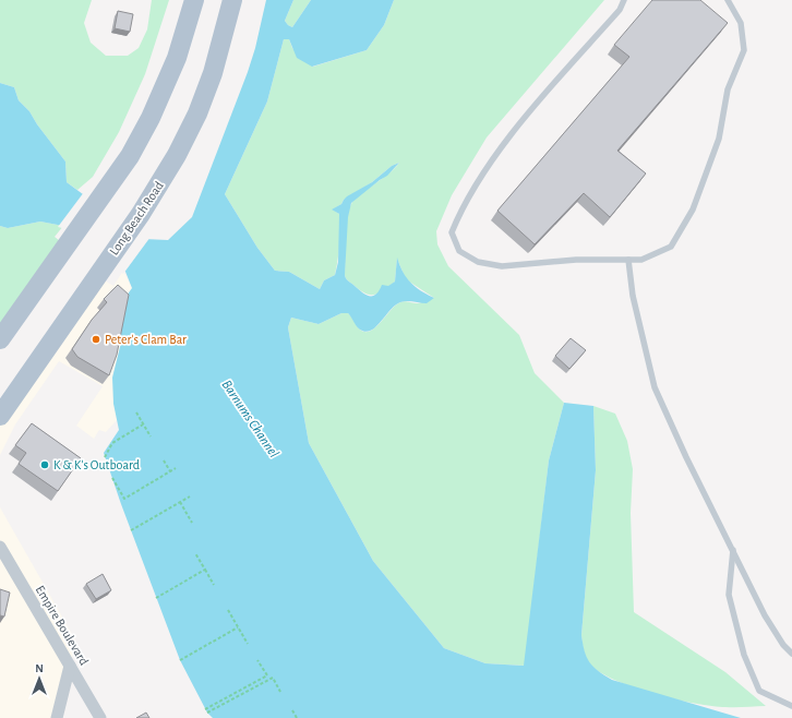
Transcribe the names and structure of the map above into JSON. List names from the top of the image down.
{
  "streets": {
    "main road": ["Long Beach Road"],
    "street": ["Empire Boulevard"]
  },
  "water": ["Barnums Channel"],
  "places": ["Peter's Clam Bar", "K & K's Outboard"],
  "north": "top"
}
